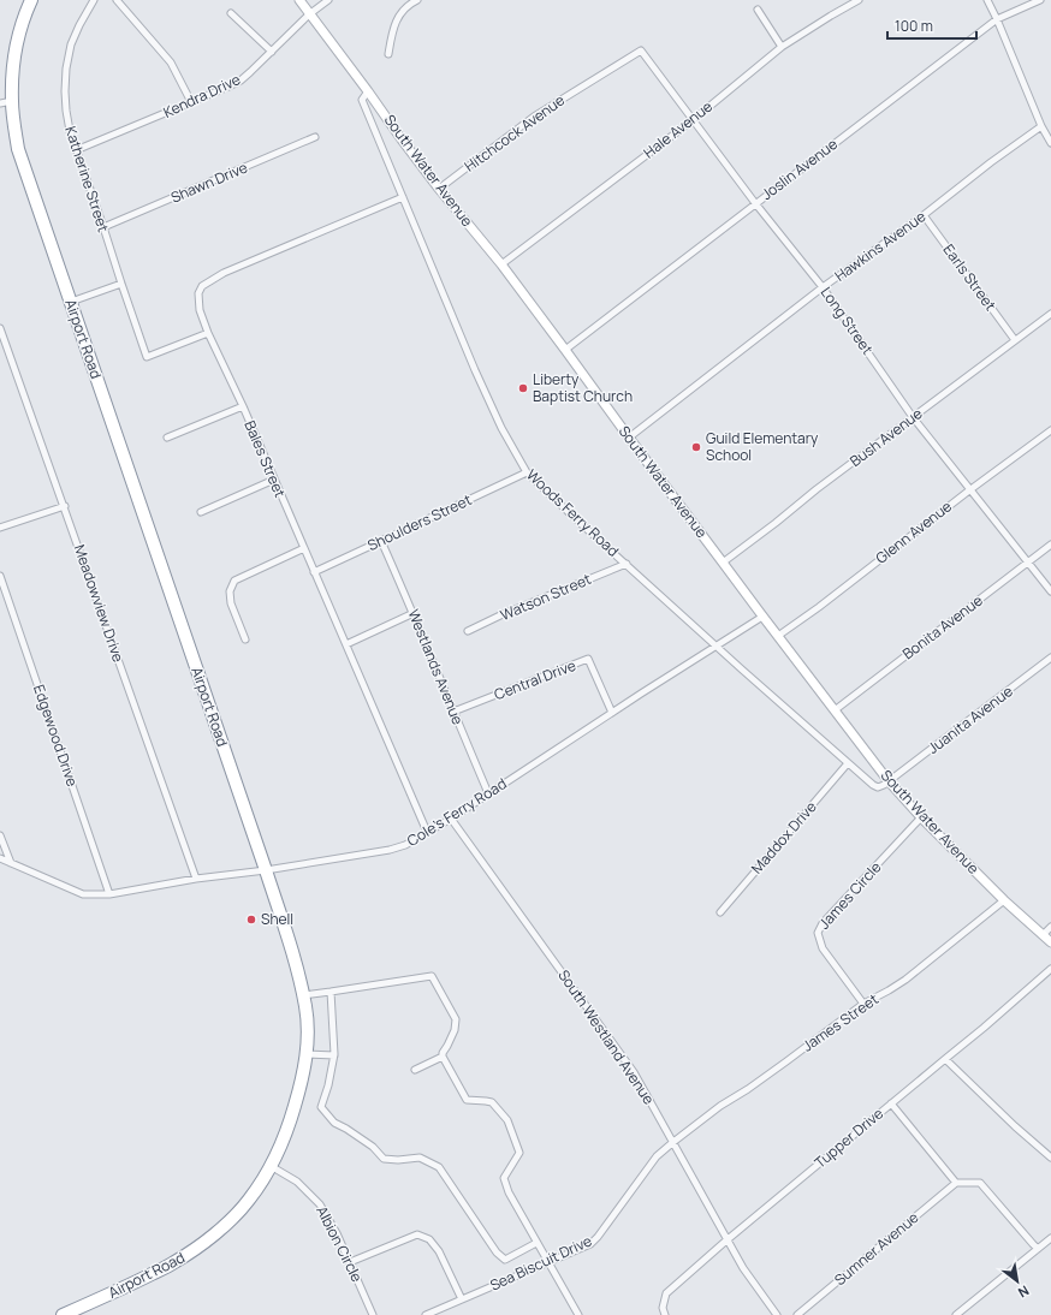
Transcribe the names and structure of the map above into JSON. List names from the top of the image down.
{
  "streets": {
    "highway": ["Airport Road"],
    "main road": ["South Water Avenue"],
    "street": [
      "Kendra Drive",
      "Hale Avenue",
      "Hitchcock Avenue",
      "Joslin Avenue",
      "Katherine Street",
      "Shawn Drive",
      "Hawkins Avenue",
      "Earls Street",
      "Long Street",
      "Bush Avenue",
      "Bales Street",
      "Woods Ferry Road",
      "Shoulders Street",
      "Glenn Avenue",
      "Watson Street",
      "Meadowview Drive",
      "Bonita Avenue",
      "Westlands Avenue",
      "Central Drive",
      "Juanita Avenue",
      "Edgewood Drive",
      "Cole's Ferry Road",
      "Maddox Drive",
      "James Circle",
      "James Street",
      "South Westland Avenue",
      "Tupper Drive",
      "Albion Circle",
      "Sumner Avenue",
      "Sea Biscuit Drive"
    ]
  },
  "crossings": [
    ["Kendra Drive", "South Water Avenue"],
    ["Kendra Drive", "Katherine Street"],
    ["Hale Avenue", "South Water Avenue"],
    ["Hale Avenue", "Long Street"],
    ["Hitchcock Avenue", "South Water Avenue"],
    ["Hitchcock Avenue", "Long Street"],
    ["Joslin Avenue", "South Water Avenue"],
    ["Joslin Avenue", "Long Street"],
    ["South Water Avenue", "Hawkins Avenue"],
    ["South Water Avenue", "Bush Avenue"],
    ["South Water Avenue", "Woods Ferry Road"],
    ["South Water Avenue", "Glenn Avenue"],
    ["South Water Avenue", "Bonita Avenue"],
    ["South Water Avenue", "Juanita Avenue"],
    ["South Water Avenue", "Cole's Ferry Road"],
    ["South Water Avenue", "James Circle"],
    ["South Water Avenue", "James Street"],
    ["Katherine Street", "Shawn Drive"],
    ["Katherine Street", "Bales Street"],
    ["Hawkins Avenue", "Earls Street"],
    ["Hawkins Avenue", "Long Street"],
    ["Earls Street", "Bush Avenue"],
    ["Long Street", "Bush Avenue"],
    ["Long Street", "Glenn Avenue"],
    ["Long Street", "Bonita Avenue"],
    ["Airport Road", "Cole's Ferry Road"],
    ["Airport Road", "Albion Circle"],
    ["Bales Street", "Woods Ferry Road"],
    ["Bales Street", "Shoulders Street"],
    ["Bales Street", "Cole's Ferry Road"],
    ["Woods Ferry Road", "Shoulders Street"],
    ["Woods Ferry Road", "Watson Street"],
    ["Woods Ferry Road", "Juanita Avenue"],
    ["Woods Ferry Road", "Cole's Ferry Road"],
    ["Woods Ferry Road", "Maddox Drive"],
    ["Shoulders Street", "Westlands Avenue"],
    ["Meadowview Drive", "Cole's Ferry Road"],
    ["Westlands Avenue", "Central Drive"],
    ["Westlands Avenue", "Cole's Ferry Road"],
    ["Central Drive", "Cole's Ferry Road"],
    ["Edgewood Drive", "Cole's Ferry Road"],
    ["Cole's Ferry Road", "South Westland Avenue"],
    ["James Circle", "James Street"],
    ["James Street", "South Westland Avenue"],
    ["James Street", "Sea Biscuit Drive"],
    ["South Westland Avenue", "Tupper Drive"],
    ["South Westland Avenue", "Sea Biscuit Drive"]
  ],
  "places": ["Liberty Baptist Church", "Guild Elementary School", "Shell"],
  "scale_bar": "100 m",
  "north": "bottom right"
}
